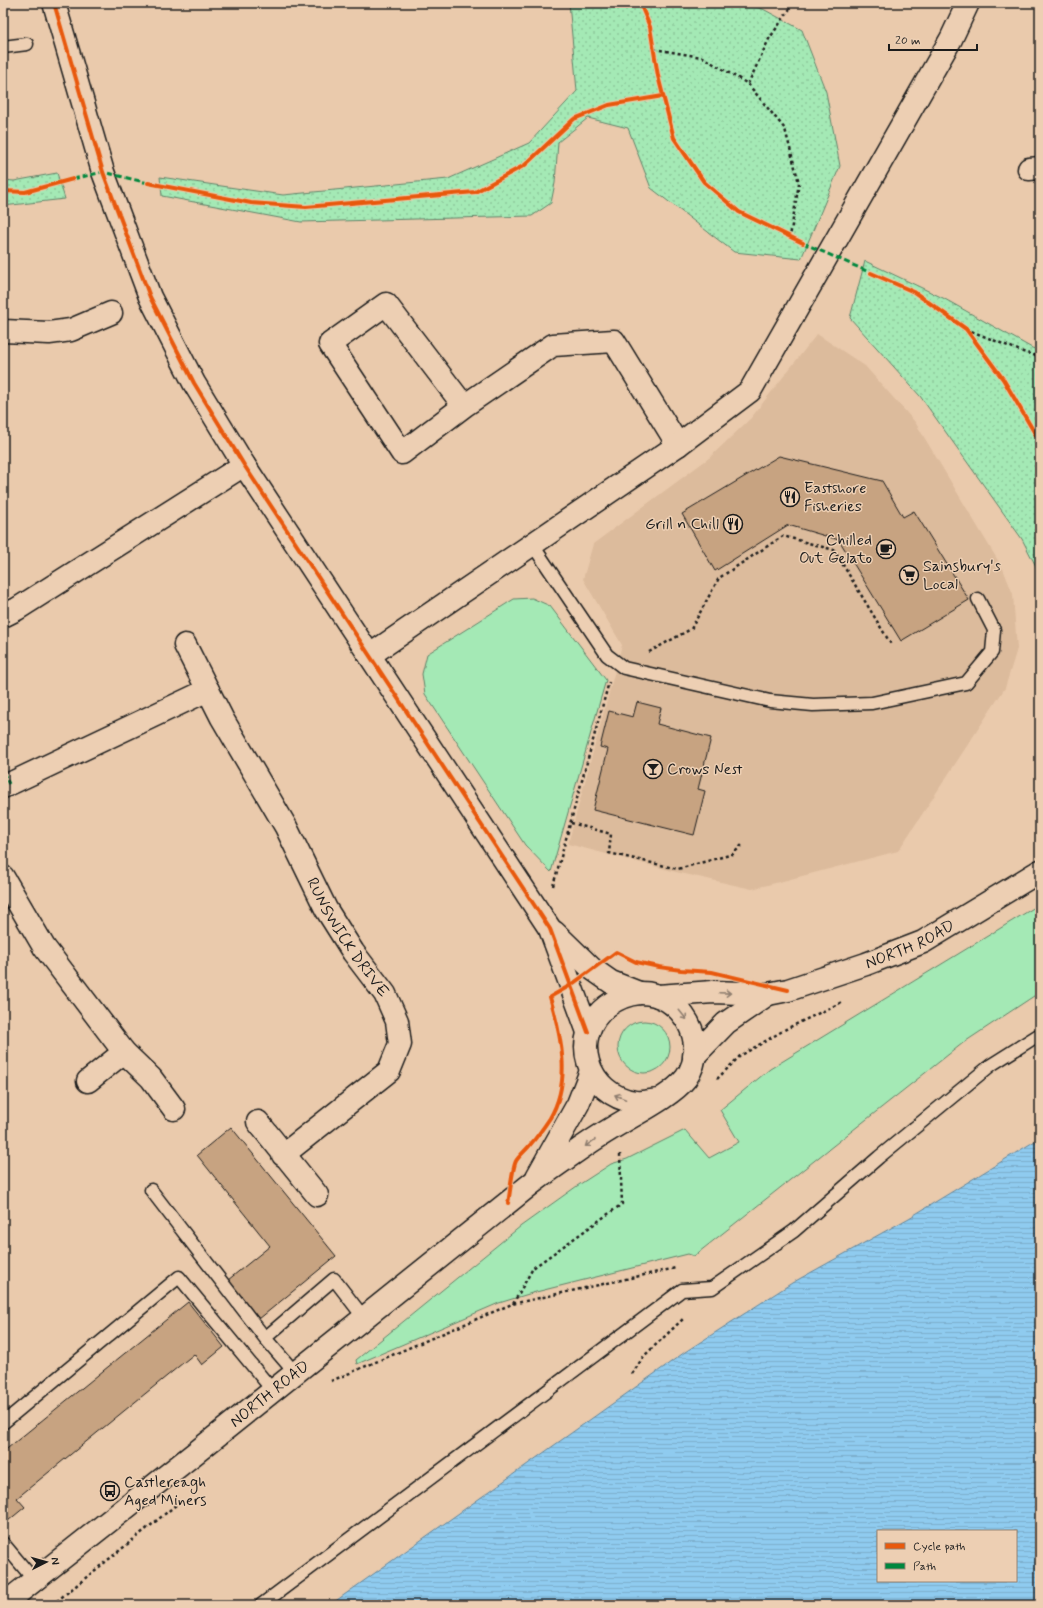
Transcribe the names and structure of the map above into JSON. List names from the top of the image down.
{
  "streets": {
    "street": ["RUNSWICK DRIVE", "NORTH ROAD"]
  },
  "places": {
    "restaurant": ["Eastshore Fisheries", "Grill n Chill"],
    "cafe": ["Chilled Out Gelato"],
    "supermarket": ["Sainsbury's Local"],
    "bar": ["Crows Nest"],
    "bus stop": ["Castlereagh Aged Miners"]
  },
  "legend": ["Cycle path", "Path"],
  "scale_bar": "20 m",
  "north": "right"
}
